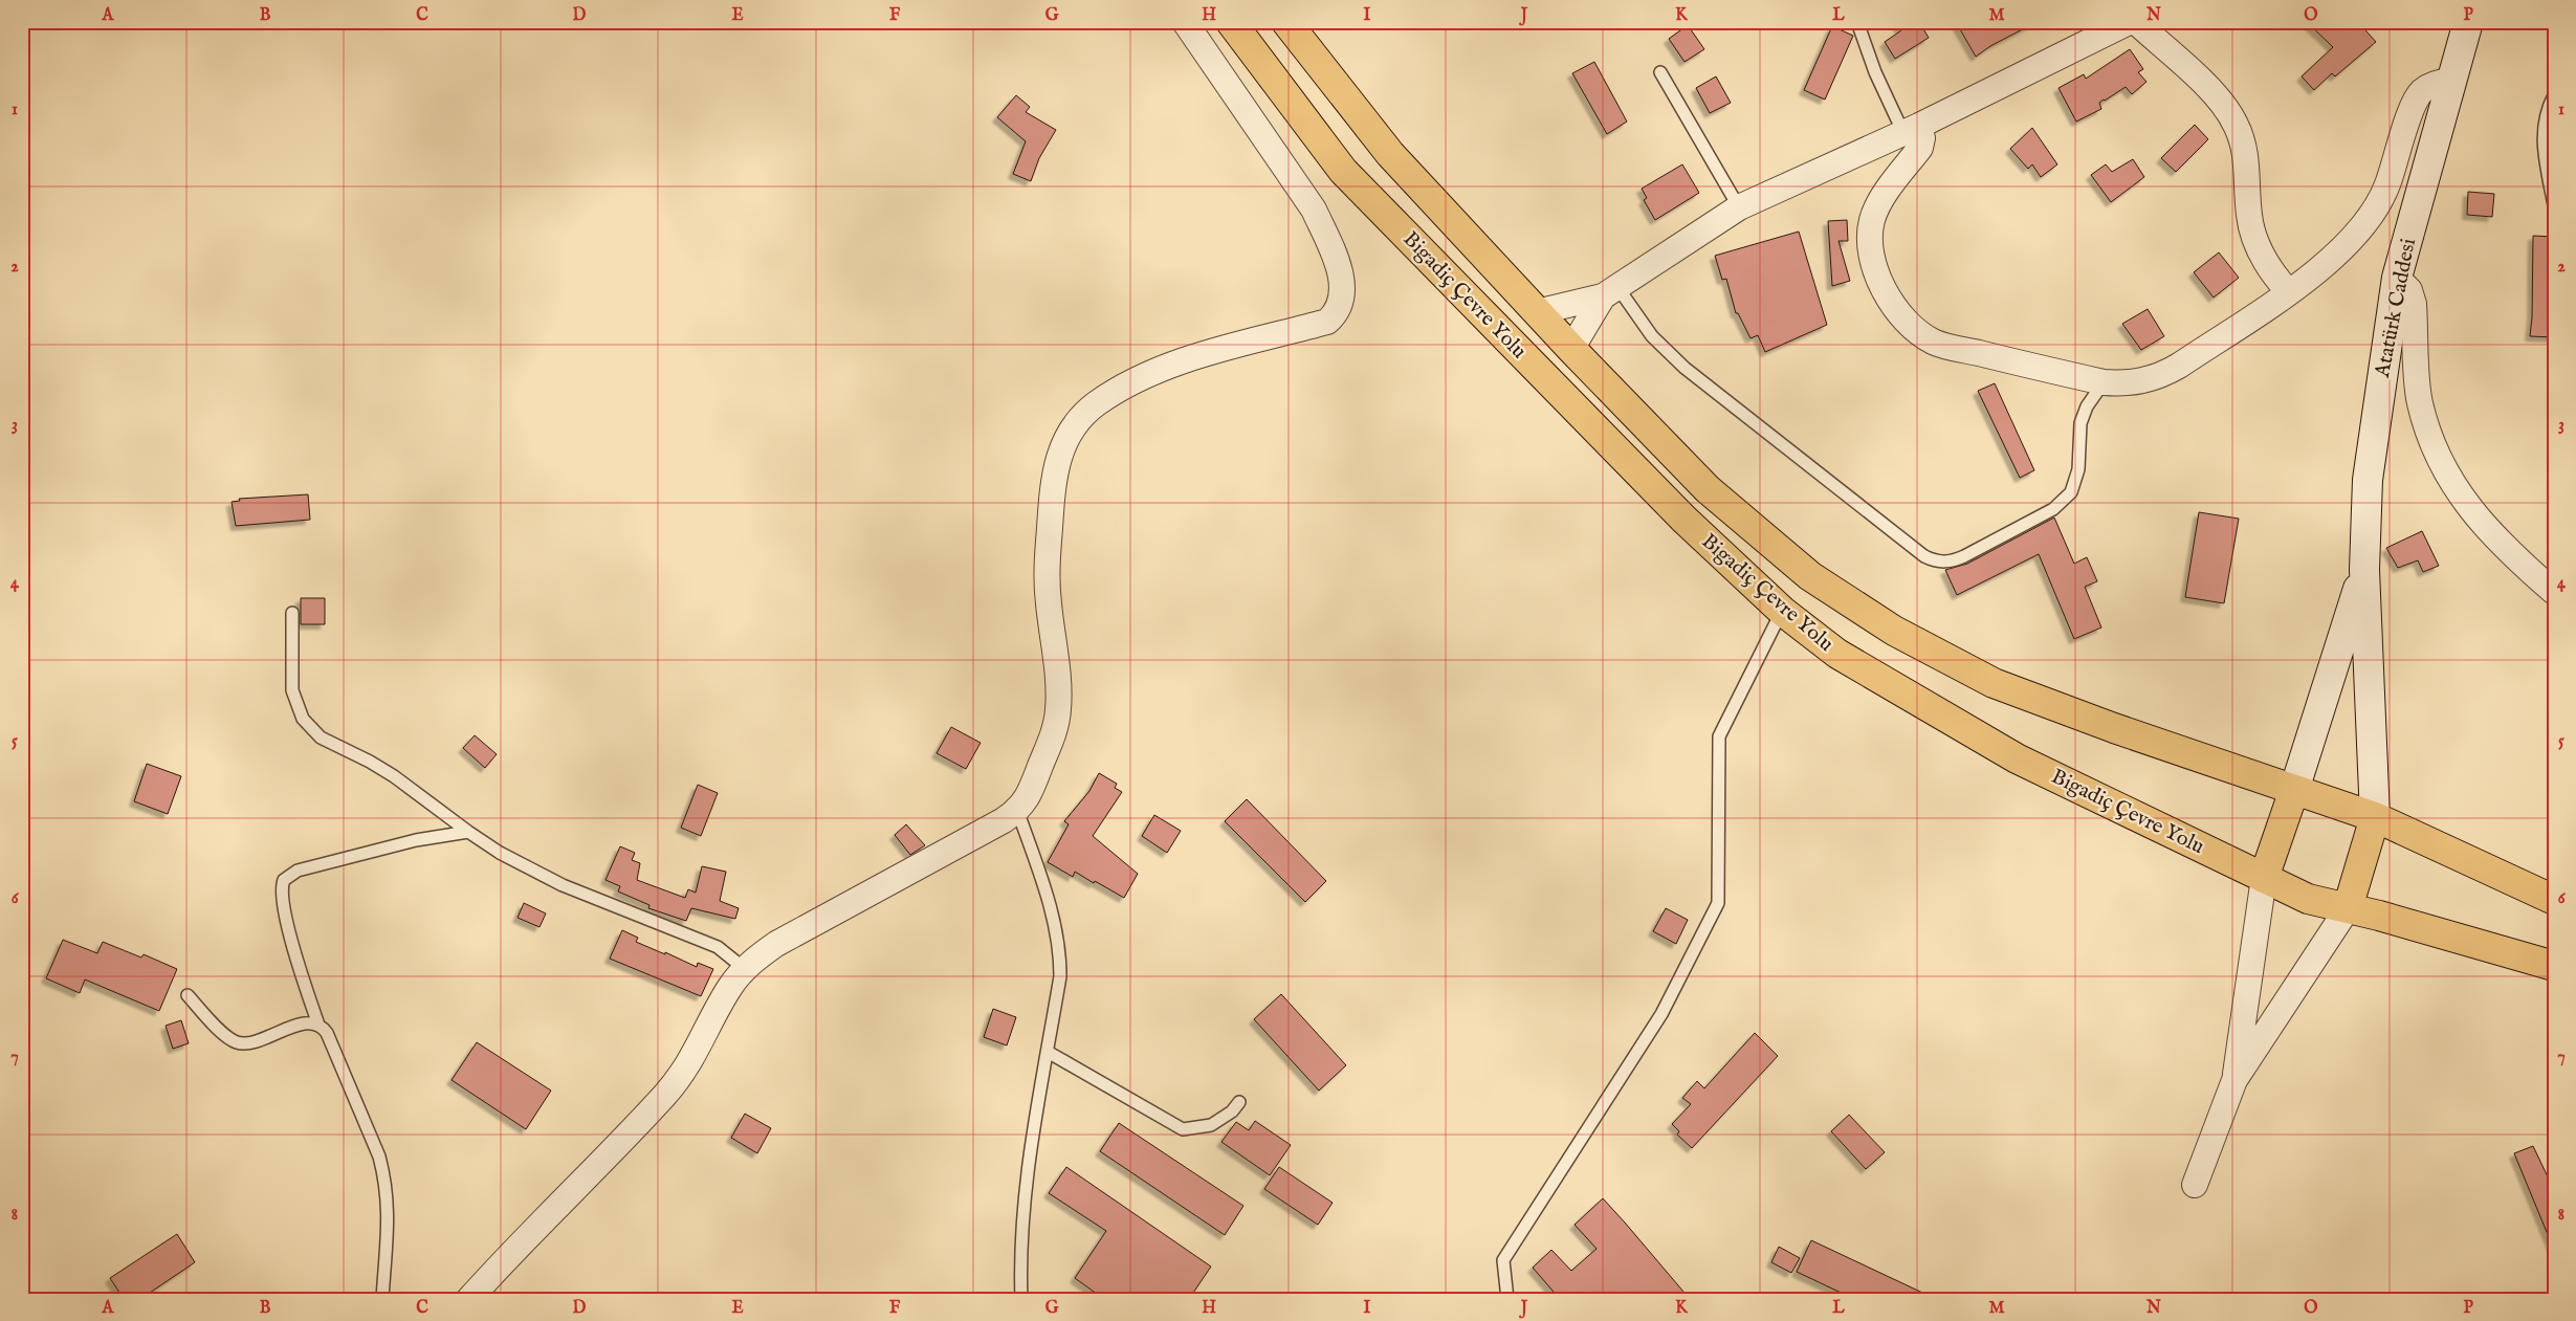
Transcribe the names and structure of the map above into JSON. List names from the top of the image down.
{
  "streets": {
    "highway": ["Bigadiç Çevre Yolu"],
    "main road": ["Atatürk Caddesi"]
  },
  "crossings": [
    ["Bigadiç Çevre Yolu", "Atatürk Caddesi"]
  ],
  "grid": {
    "columns": [
      "A",
      "B",
      "C",
      "D",
      "E",
      "F",
      "G",
      "H",
      "I",
      "J",
      "K",
      "L",
      "M",
      "N",
      "O",
      "P"
    ],
    "rows": [
      "1",
      "2",
      "3",
      "4",
      "5",
      "6",
      "7",
      "8"
    ]
  }
}
